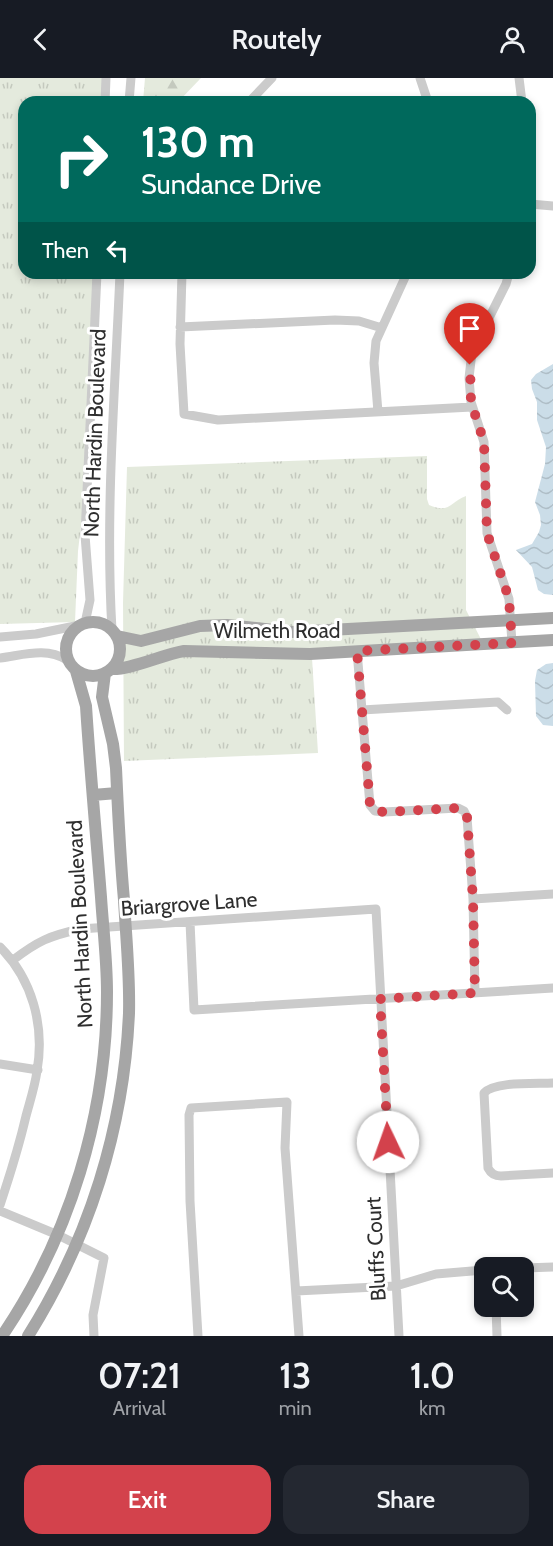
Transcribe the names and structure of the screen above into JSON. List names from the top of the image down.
{
  "streets": {
    "main road": ["North Hardin Boulevard", "Wilmeth Road"],
    "street": ["Briargrove Lane", "Bluffs Court"]
  },
  "crossings": [
    ["North Hardin Boulevard", "Wilmeth Road"],
    ["North Hardin Boulevard", "Briargrove Lane"],
    ["Briargrove Lane", "Bluffs Court"]
  ],
  "page": {
    "header": "Routely",
    "turn": ["130 m", "Sundance Drive"],
    "then": "Then",
    "eta": [
      "07:21",
      "Arrival",
      "13",
      "min",
      "1.0",
      "km"
    ],
    "buttons": ["Exit", "Share"]
  }
}
